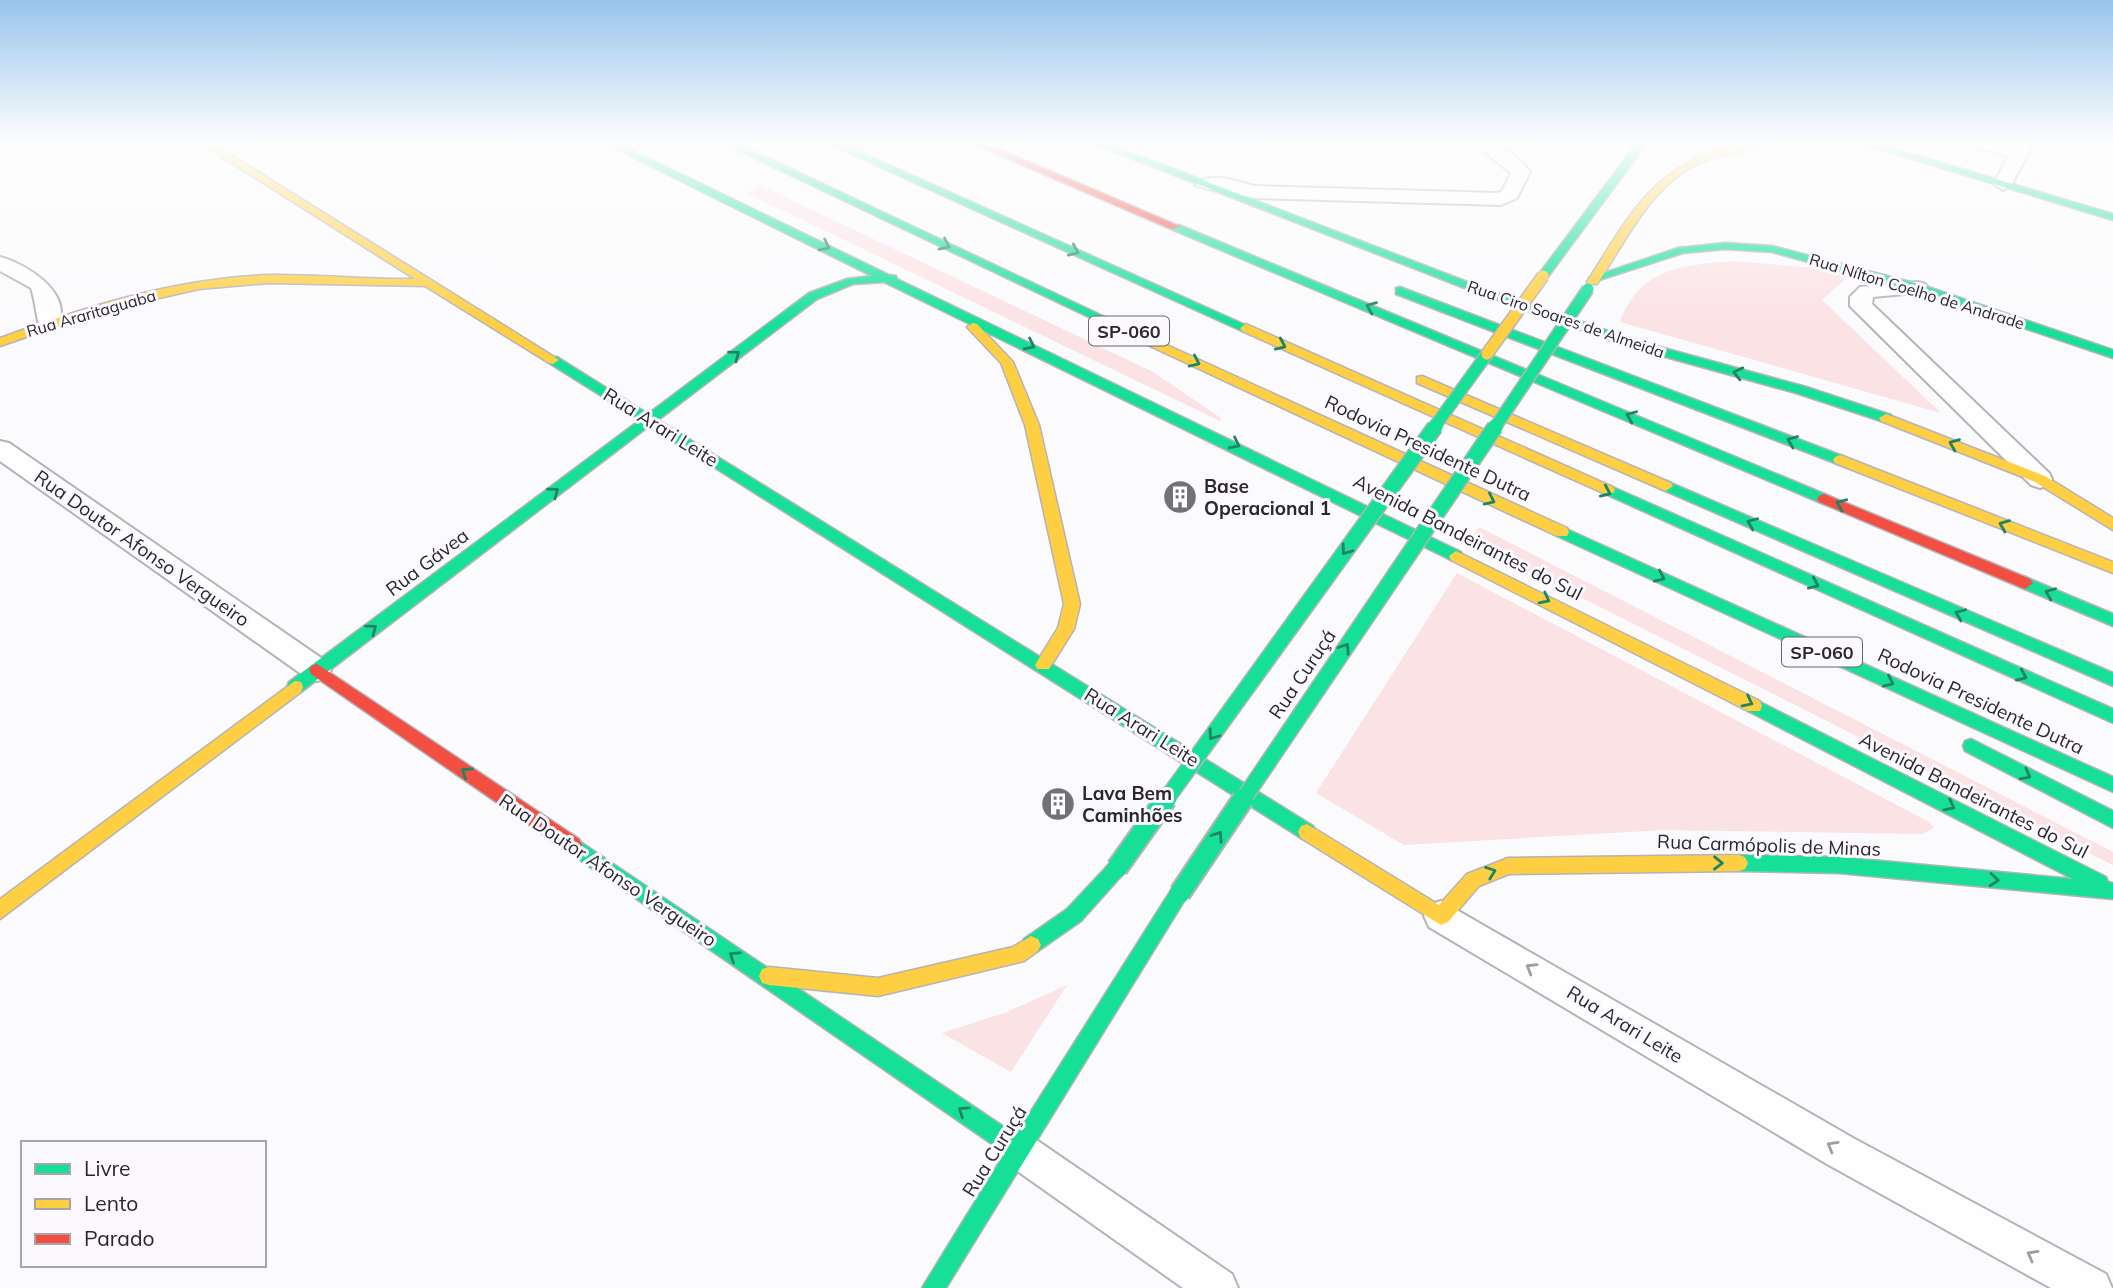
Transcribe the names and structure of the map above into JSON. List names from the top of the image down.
{
  "streets": {
    "main road": [
      "Rua Nílton Coelho de Andrade",
      "Rua Araritaguaba",
      "Rua Ciro Soares de Almeida",
      "SP-060",
      "Rua Arari Leite",
      "Rodovia Presidente Dutra",
      "Avenida Bandeirantes do Sul",
      "Rua Doutor Afonso Vergueiro",
      "Rua Gávea",
      "Rua Curuçá",
      "Rua Carmópolis de Minas"
    ]
  },
  "crossings": [
    ["Rua Nílton Coelho de Andrade", "Rua Curuçá"],
    ["Rua Araritaguaba", "Rua Arari Leite"],
    ["Rua Arari Leite", "Rua Gávea"],
    ["Rua Arari Leite", "Rua Carmópolis de Minas"],
    ["Avenida Bandeirantes do Sul", "Rua Gávea"],
    ["Avenida Bandeirantes do Sul", "Rua Carmópolis de Minas"],
    ["Rua Doutor Afonso Vergueiro", "Rua Gávea"],
    ["Rua Doutor Afonso Vergueiro", "Rua Curuçá"]
  ],
  "one_way": [
    "Rua Arari Leite",
    "Rua Doutor Afonso Vergueiro",
    "Rua Gávea",
    "Rua Carmópolis de Minas"
  ],
  "places": {
    "building": ["Base Operacional 1", "Lava Bem Caminhões"]
  },
  "legend": ["Livre", "Lento", "Parado"]
}
